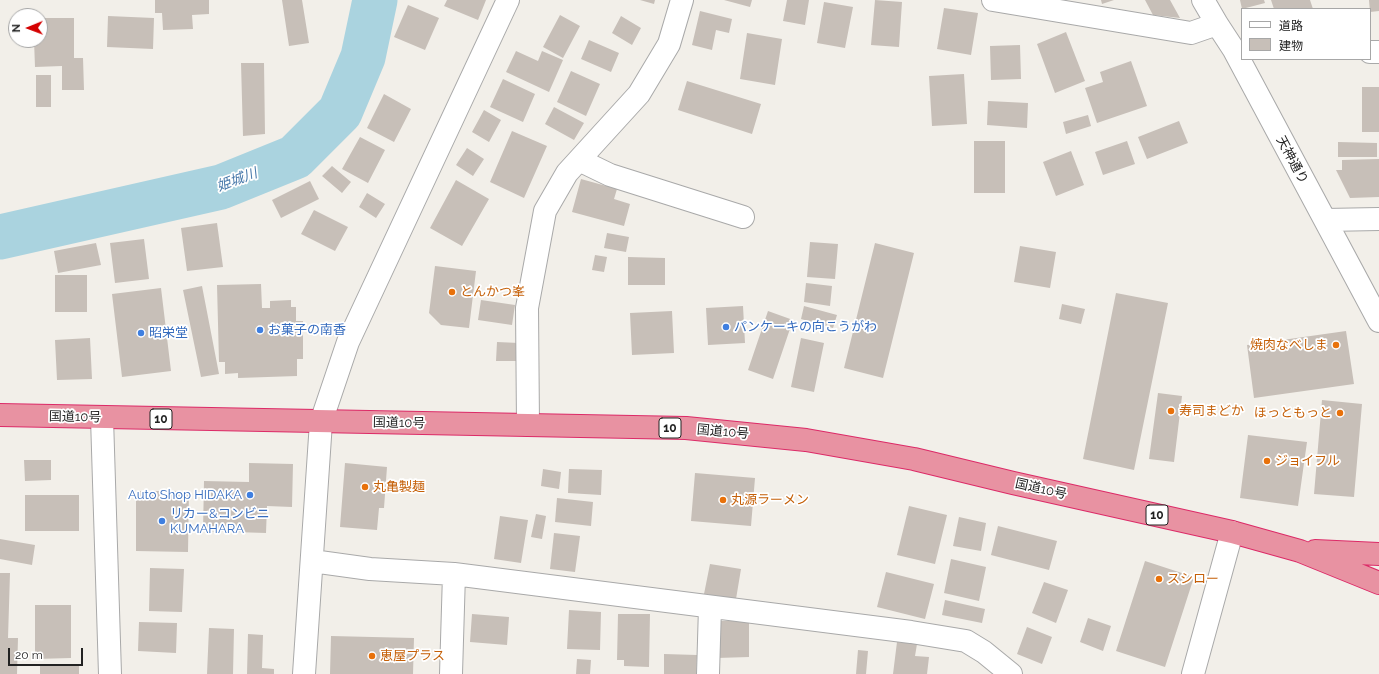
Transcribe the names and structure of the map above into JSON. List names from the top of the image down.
{
  "streets": {
    "highway": ["国道10号", "10"],
    "street": ["天神通り"]
  },
  "water": ["姫城川"],
  "places": [
    "とんかつ峯",
    "パンケーキの向こうがわ",
    "お菓子の南香",
    "昭栄堂",
    "焼肉なべしま",
    "寿司まどか",
    "ほっともっと",
    "ジョイフル",
    "丸亀製麺",
    "Auto Shop HIDAKA",
    "丸源ラーメン",
    "リカー&コンビニ KUMAHARA",
    "スシロー",
    "恵屋プラス"
  ],
  "legend": ["道路", "建物"],
  "scale_bar": "20 m",
  "north": "left"
}
